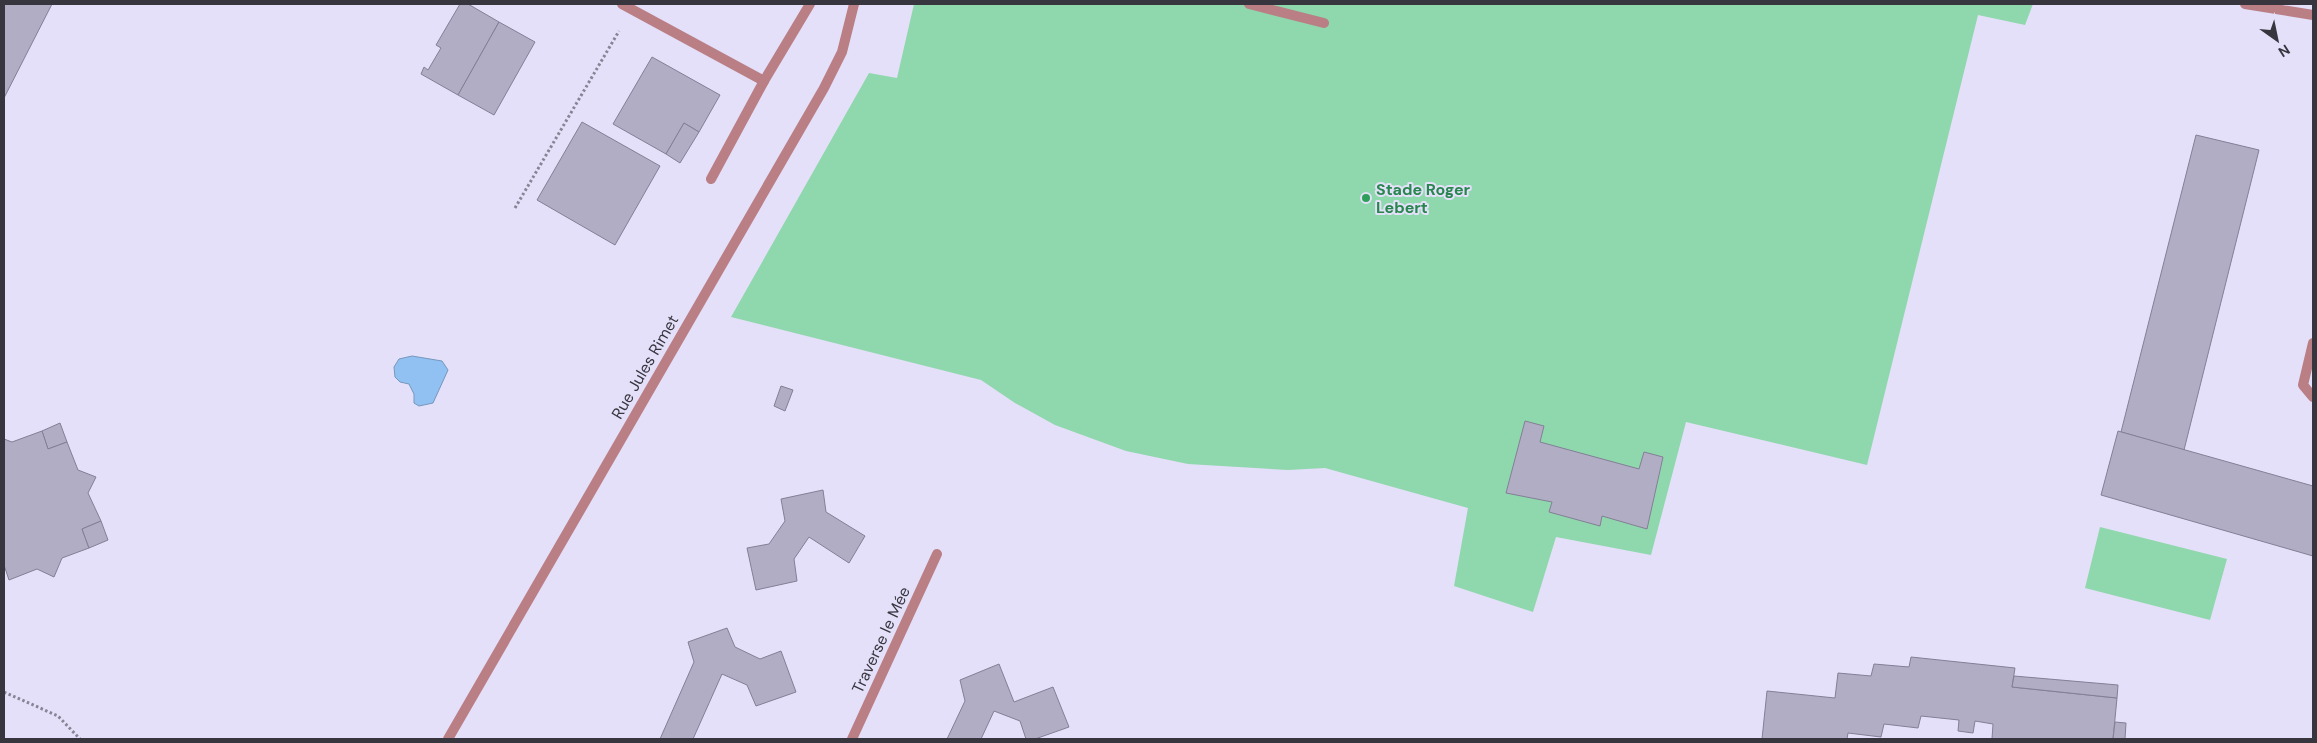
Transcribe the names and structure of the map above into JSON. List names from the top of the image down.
{
  "streets": {
    "street": ["Rue Jules Rimet", "Traverse le Mée"]
  },
  "places": ["Stade Roger Lebert"],
  "north": "bottom right"
}
